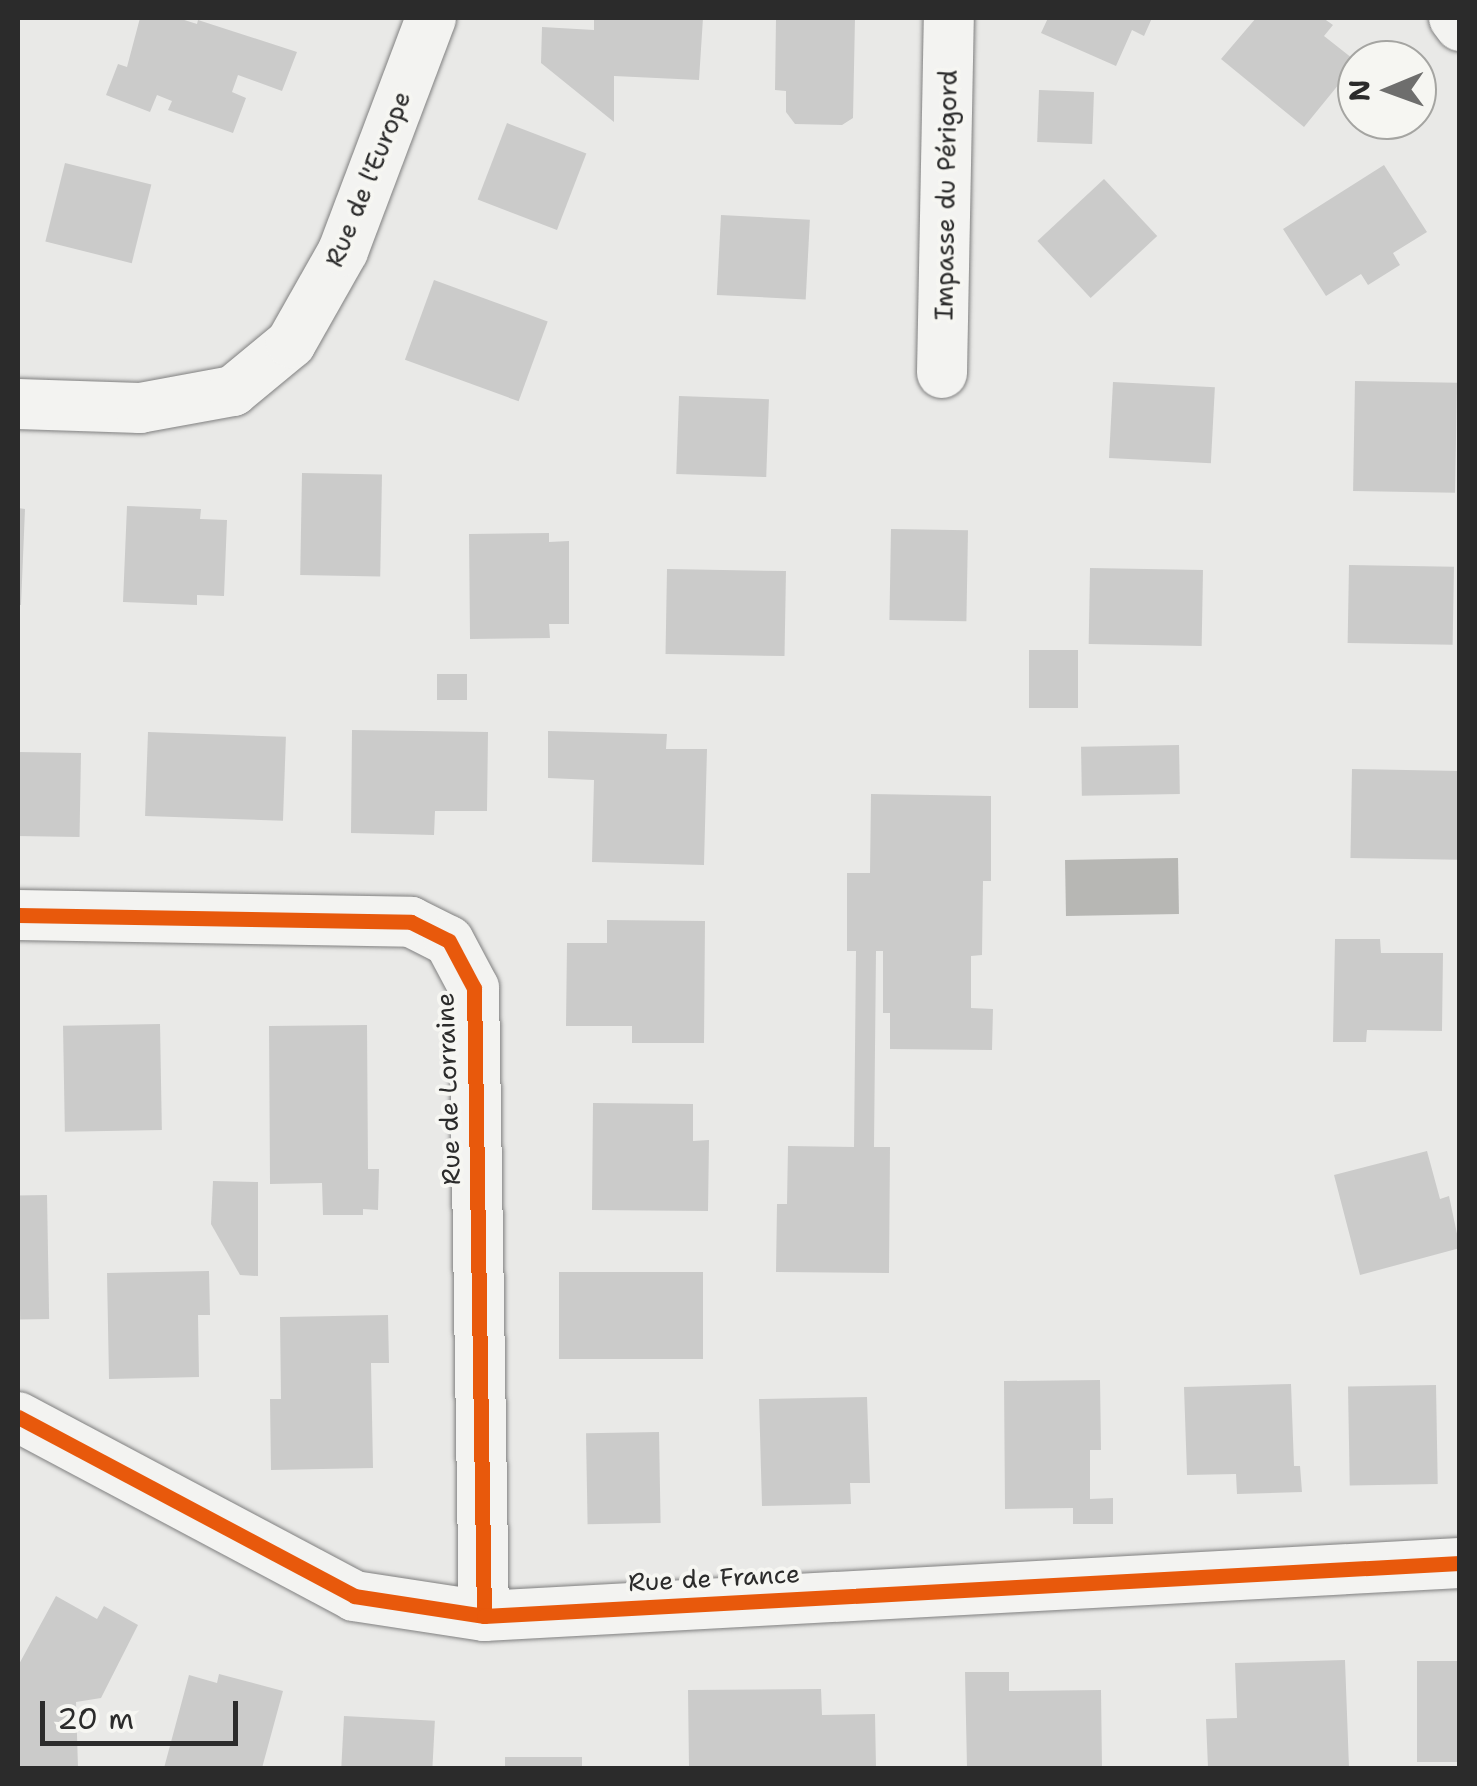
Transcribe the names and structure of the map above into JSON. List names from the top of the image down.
{
  "streets": {
    "street": [
      "Rue de l'Europe",
      "Impasse du Périgord",
      "Rue de Lorraine",
      "Rue de France"
    ]
  },
  "crossings": [
    ["Rue de Lorraine", "Rue de France"]
  ],
  "scale_bar": "20 m",
  "north": "left"
}
